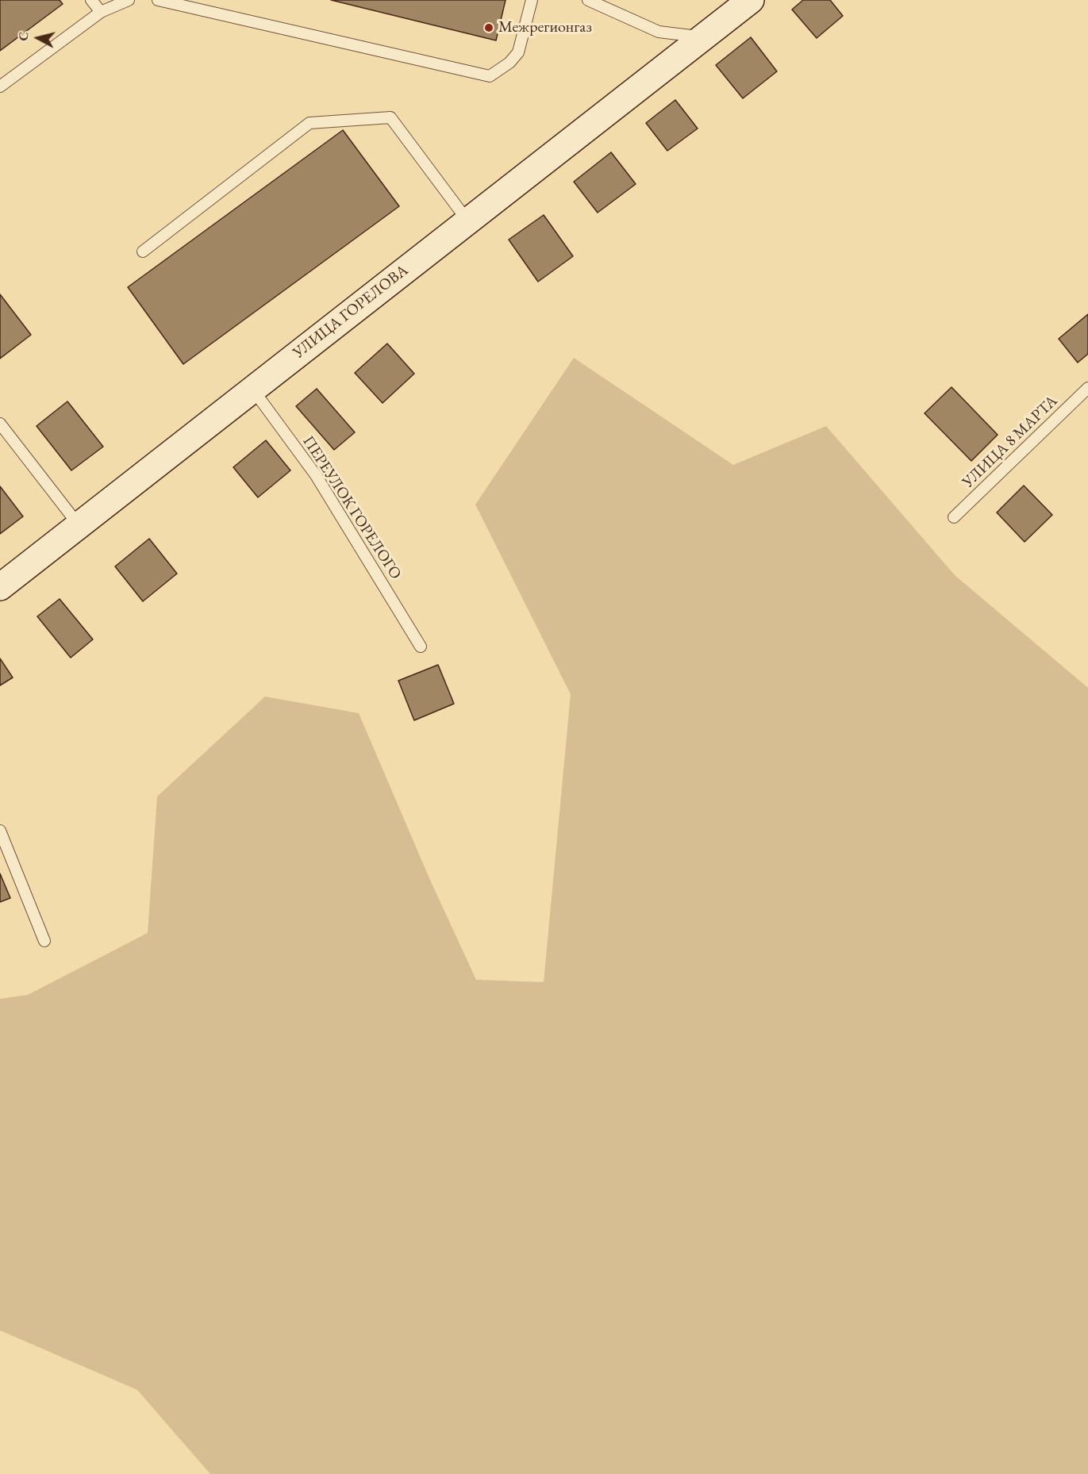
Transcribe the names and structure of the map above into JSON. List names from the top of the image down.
{
  "streets": {
    "street": ["УЛИЦА ГОРЕЛОВА"],
    "lane": ["УЛИЦА 8 МАРТА", "ПЕРЕУЛОК ГОРЕЛОГО"]
  },
  "crossings": [
    ["УЛИЦА ГОРЕЛОВА", "ПЕРЕУЛОК ГОРЕЛОГО"]
  ],
  "places": ["Межрегионгаз"],
  "north": "left"
}
